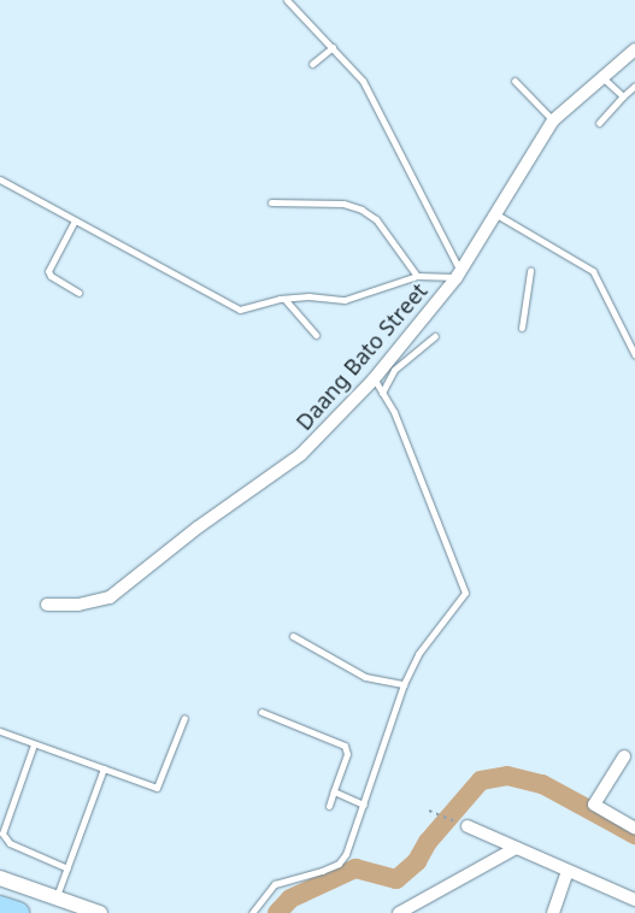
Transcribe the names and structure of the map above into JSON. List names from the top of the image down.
{
  "streets": {
    "street": ["Daang Bato Street"]
  }
}
